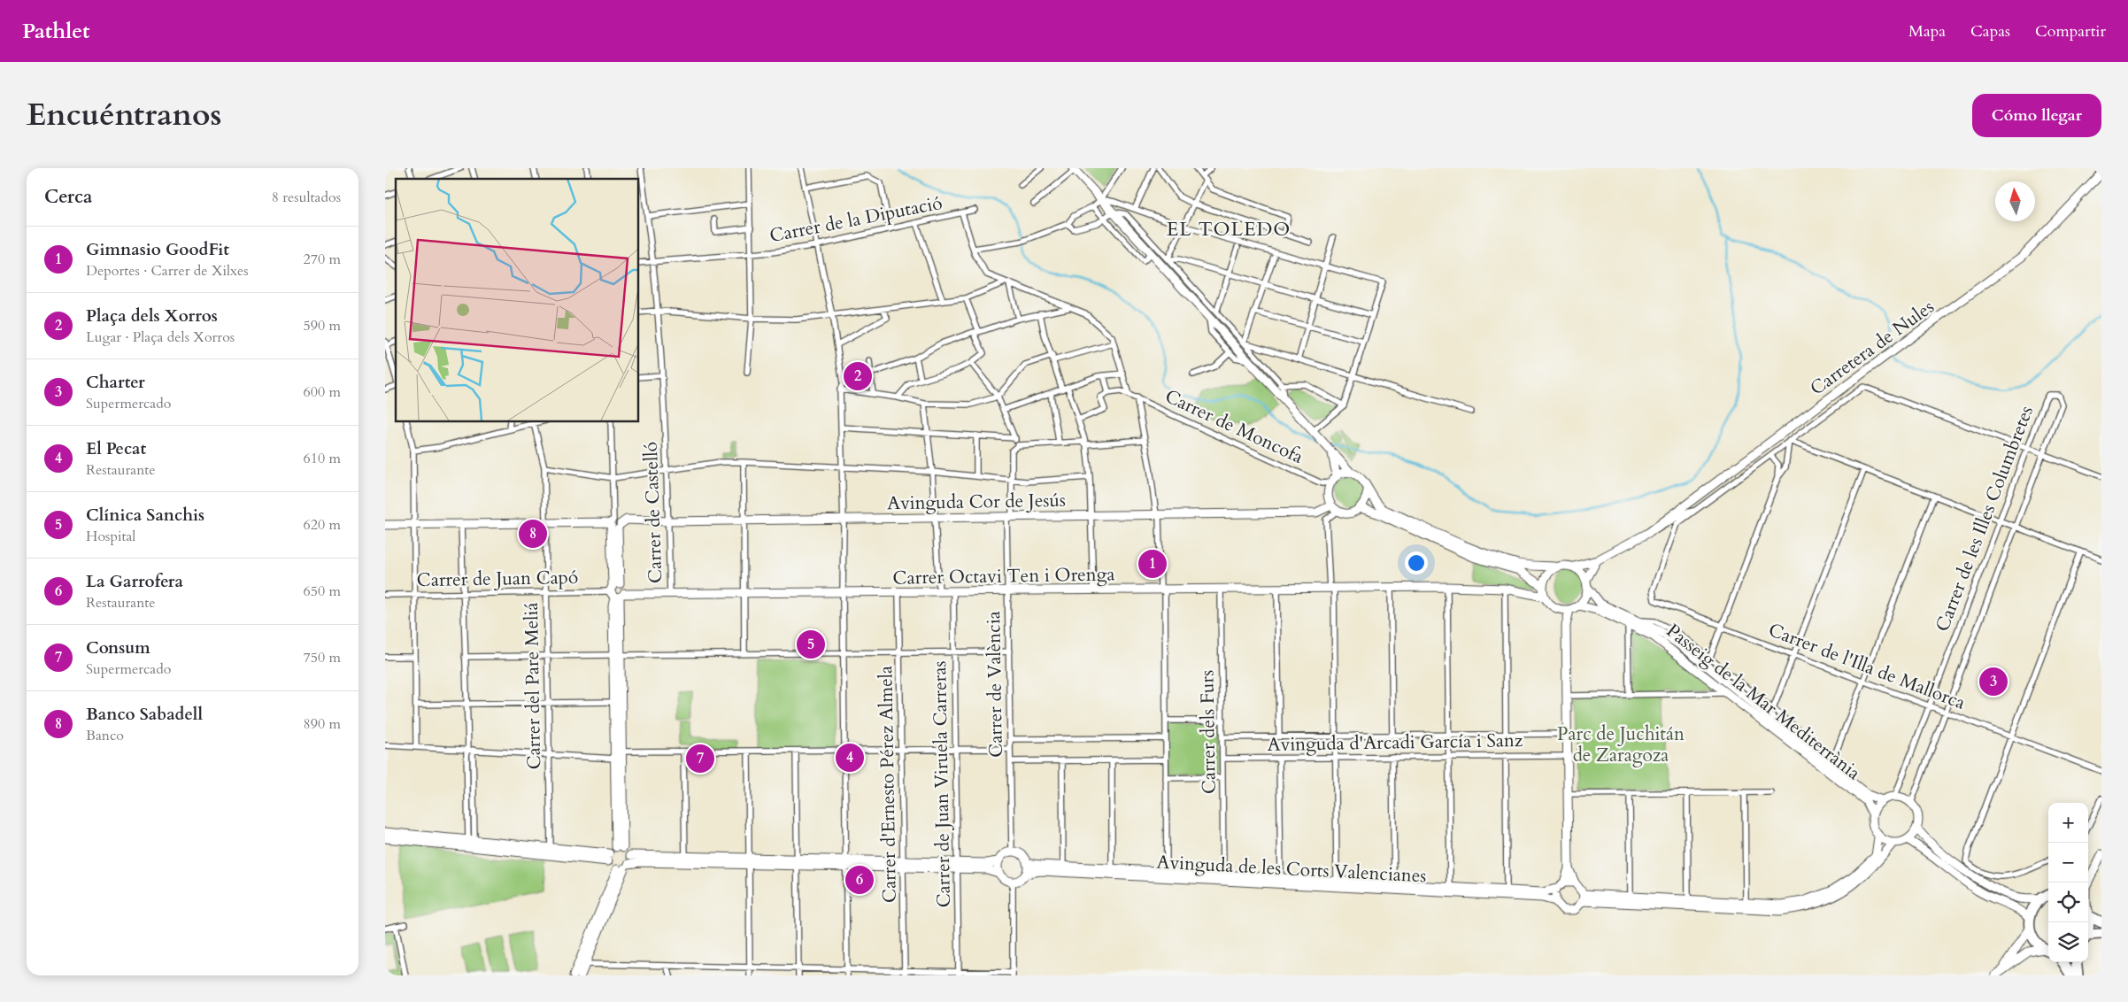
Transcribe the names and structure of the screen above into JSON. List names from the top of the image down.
{
  "streets": {
    "street": [
      "Carrer de la Diputació",
      "Carretera de Nules",
      "Carrer de Moncofa",
      "Avinguda Cor de Jesús",
      "Carrer de Castelló",
      "Carrer de les Illes Columbretes",
      "Carrer Octavi Ten i Orenga",
      "Carrer de Juan Capó",
      "Carrer de l'Illa de Mallorca",
      "Carrer de València",
      "Carrer del Pare Meliá",
      "Passeig de la Mar Mediterrània",
      "Carrer dels Furs",
      "Avinguda d'Arcadi García i Sanz",
      "Carrer d'Ernesto Pérez Almela",
      "Carrer de Juan Viruela Carreras",
      "Avinguda de les Corts Valencianes"
    ]
  },
  "crossings": [
    ["Carrer de la Diputació", "Carrer de Castelló"],
    ["Carretera de Nules", "Carrer de les Illes Columbretes"],
    ["Carretera de Nules", "Carrer Octavi Ten i Orenga"],
    ["Carretera de Nules", "Carrer de l'Illa de Mallorca"],
    ["Carretera de Nules", "Passeig de la Mar Mediterrània"],
    ["Carrer de Moncofa", "Avinguda Cor de Jesús"],
    ["Avinguda Cor de Jesús", "Carrer de Castelló"],
    ["Avinguda Cor de Jesús", "Carrer de València"],
    ["Avinguda Cor de Jesús", "Carrer del Pare Meliá"],
    ["Carrer de Castelló", "Carrer Octavi Ten i Orenga"],
    ["Carrer de les Illes Columbretes", "Carrer de l'Illa de Mallorca"],
    ["Carrer de les Illes Columbretes", "Passeig de la Mar Mediterrània"],
    ["Carrer Octavi Ten i Orenga", "Carrer de Juan Capó"],
    ["Carrer Octavi Ten i Orenga", "Carrer de València"],
    ["Carrer Octavi Ten i Orenga", "Passeig de la Mar Mediterrània"],
    ["Carrer Octavi Ten i Orenga", "Carrer dels Furs"],
    ["Carrer Octavi Ten i Orenga", "Carrer d'Ernesto Pérez Almela"],
    ["Carrer Octavi Ten i Orenga", "Carrer de Juan Viruela Carreras"],
    ["Carrer de Juan Capó", "Carrer del Pare Meliá"],
    ["Carrer de l'Illa de Mallorca", "Passeig de la Mar Mediterrània"],
    ["Carrer de València", "Avinguda de les Corts Valencianes"],
    ["Carrer dels Furs", "Avinguda d'Arcadi García i Sanz"],
    ["Carrer dels Furs", "Avinguda de les Corts Valencianes"]
  ],
  "districts": ["EL TOLEDO"],
  "parks": ["Parc de Juchitán de Zaragoza"],
  "north": "top",
  "page": {
    "header": "Pathlet",
    "nav": ["Mapa", "Capas", "Compartir"],
    "title": "Encuéntranos",
    "buttons": "Cómo llegar",
    "heading": ["Cerca", "8 resultados"],
    "list": [
      {
        "mark": "1",
        "name": "Gimnasio GoodFit",
        "note": "Deportes · Carrer de Xilxes",
        "value": "270 m"
      },
      {
        "mark": "2",
        "name": "Plaça dels Xorros",
        "note": "Lugar · Plaça dels Xorros",
        "value": "590 m"
      },
      {
        "mark": "3",
        "name": "Charter",
        "note": "Supermercado",
        "value": "600 m"
      },
      {
        "mark": "4",
        "name": "El Pecat",
        "note": "Restaurante",
        "value": "610 m"
      },
      {
        "mark": "5",
        "name": "Clínica Sanchis",
        "note": "Hospital",
        "value": "620 m"
      },
      {
        "mark": "6",
        "name": "La Garrofera",
        "note": "Restaurante",
        "value": "650 m"
      },
      {
        "mark": "7",
        "name": "Consum",
        "note": "Supermercado",
        "value": "750 m"
      },
      {
        "mark": "8",
        "name": "Banco Sabadell",
        "note": "Banco",
        "value": "890 m"
      }
    ],
    "pins": [
      "2",
      "8",
      "1",
      "5",
      "3",
      "4",
      "7",
      "6"
    ],
    "map_buttons": ["+", "−"]
  }
}
